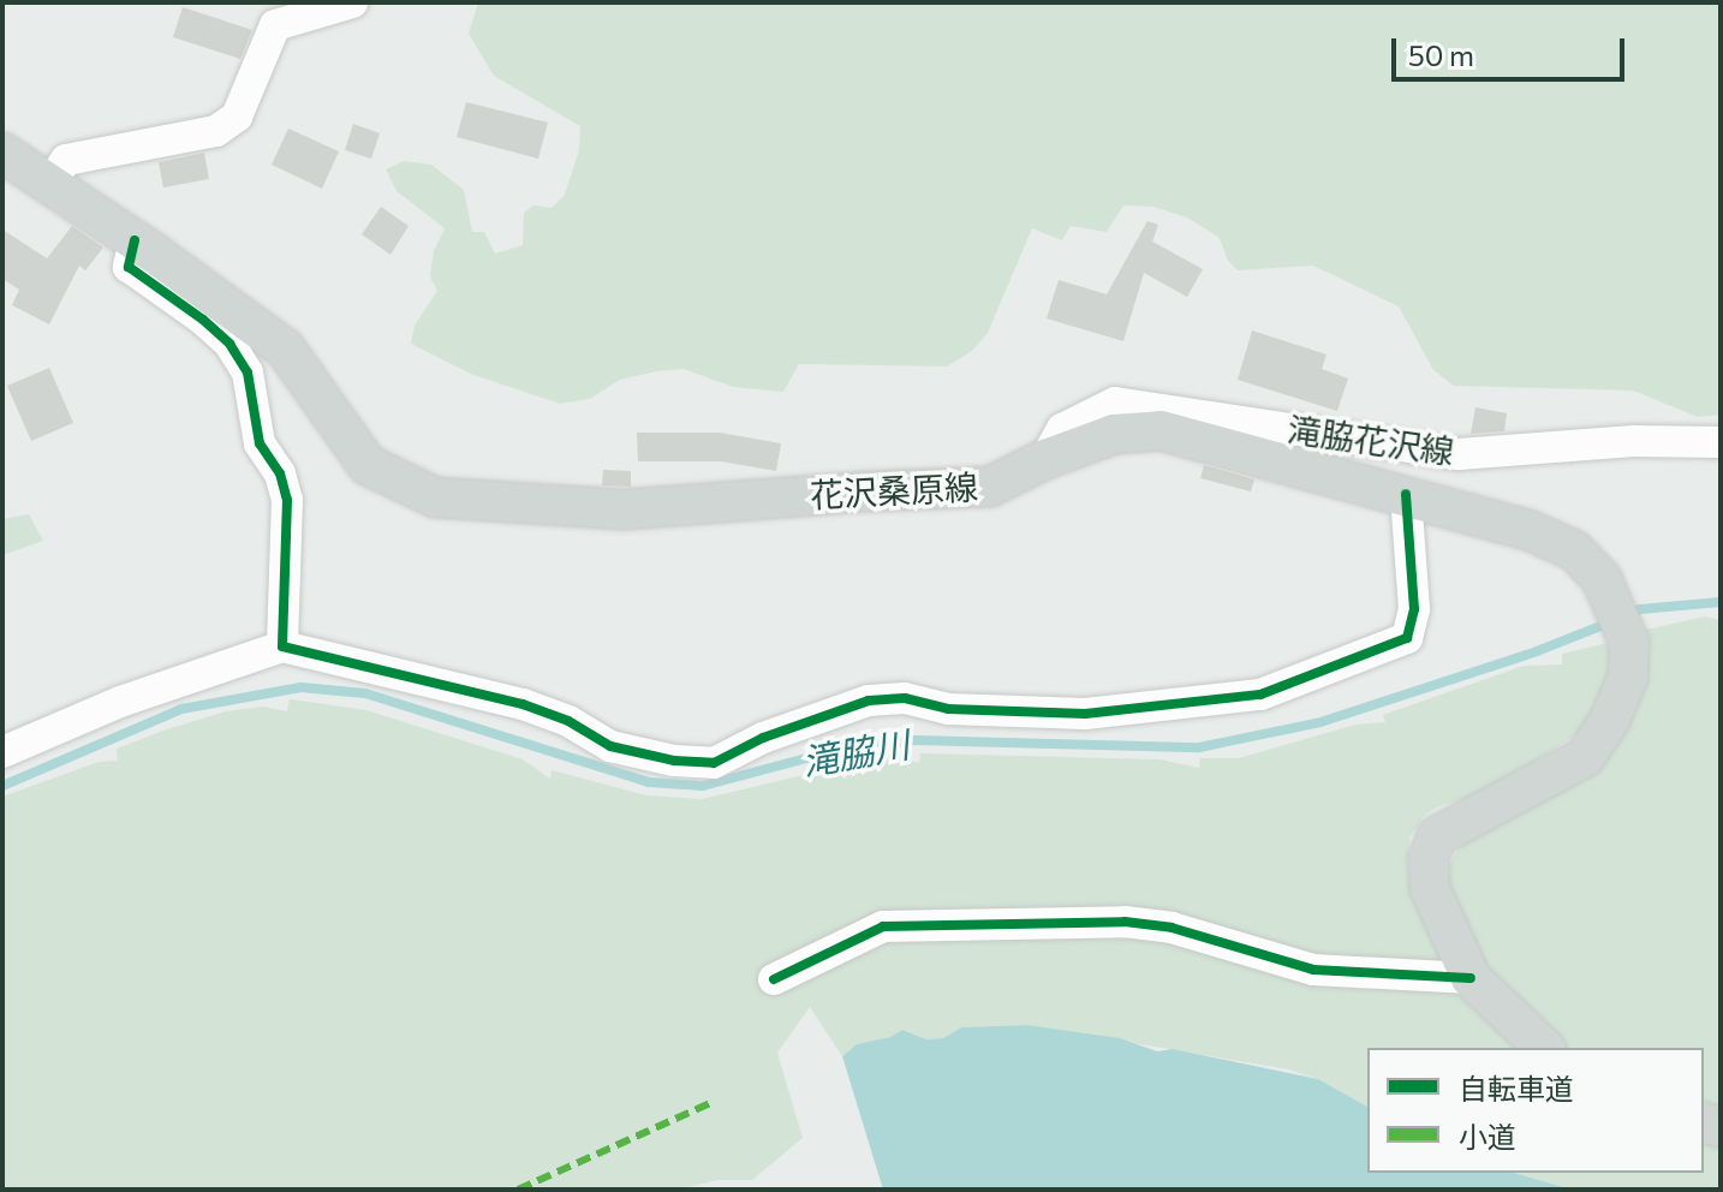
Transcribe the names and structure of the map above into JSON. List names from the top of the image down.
{
  "streets": {
    "main road": ["花沢桑原線"],
    "street": ["滝脇花沢線"]
  },
  "crossings": [
    ["滝脇花沢線", "花沢桑原線"]
  ],
  "water": ["滝脇川"],
  "legend": ["自転車道", "小道"],
  "scale_bar": "50 m"
}
